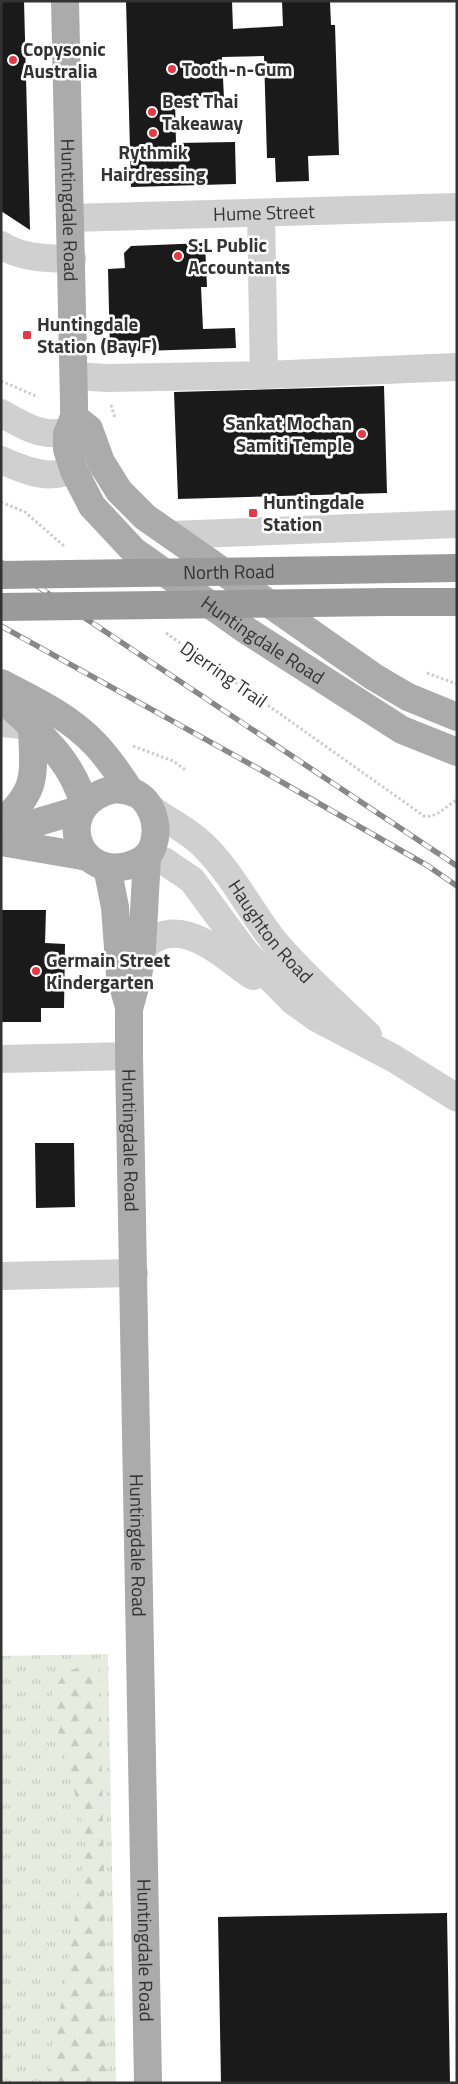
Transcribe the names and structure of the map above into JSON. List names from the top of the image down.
{
  "streets": {
    "highway": ["North Road"],
    "main road": ["Huntingdale Road", "Haughton Road"],
    "street": ["Hume Street"],
    "path": ["Djerring Trail"]
  },
  "crossings": [
    ["Huntingdale Road", "Hume Street"],
    ["Huntingdale Road", "North Road"],
    ["Huntingdale Road", "Haughton Road"]
  ],
  "places": {
    "other": [
      "Copysonic Australia",
      "Tooth-n-Gum",
      "Best Thai Takeaway",
      "Rythmik Hairdressing",
      "S.L Public Accountants",
      "Sankat Mochan Samiti Temple",
      "Germain Street Kindergarten"
    ],
    "transit": ["Huntingdale Station (Bay F)", "Huntingdale Station"]
  }
}
